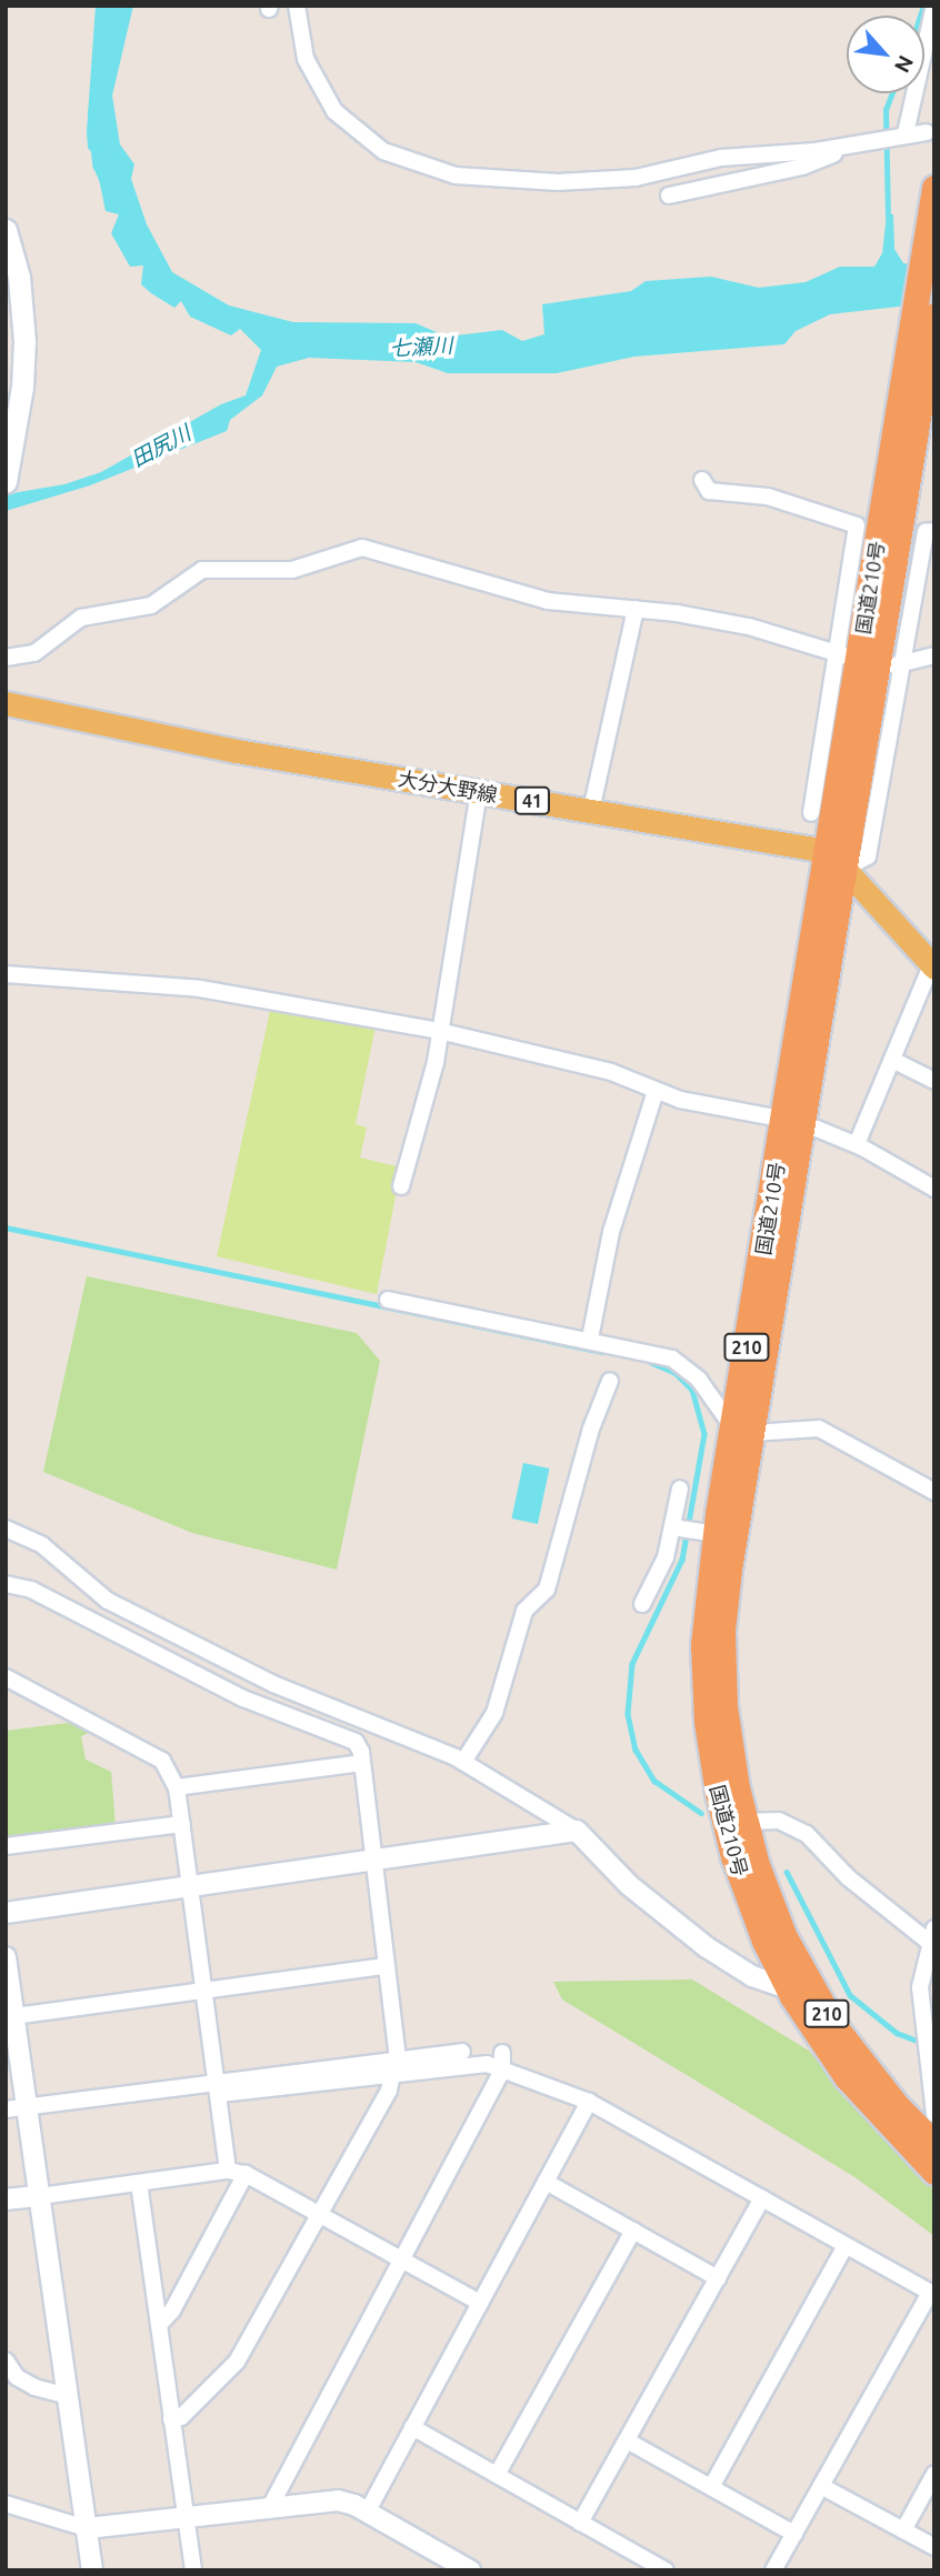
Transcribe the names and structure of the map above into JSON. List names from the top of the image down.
{
  "streets": {
    "highway": ["国道210号", "210"],
    "main road": ["大分大野線", "41"]
  },
  "crossings": [
    ["国道210号", "大分大野線"]
  ],
  "water": ["七瀬川", "田尻川"],
  "north": "bottom right"
}
